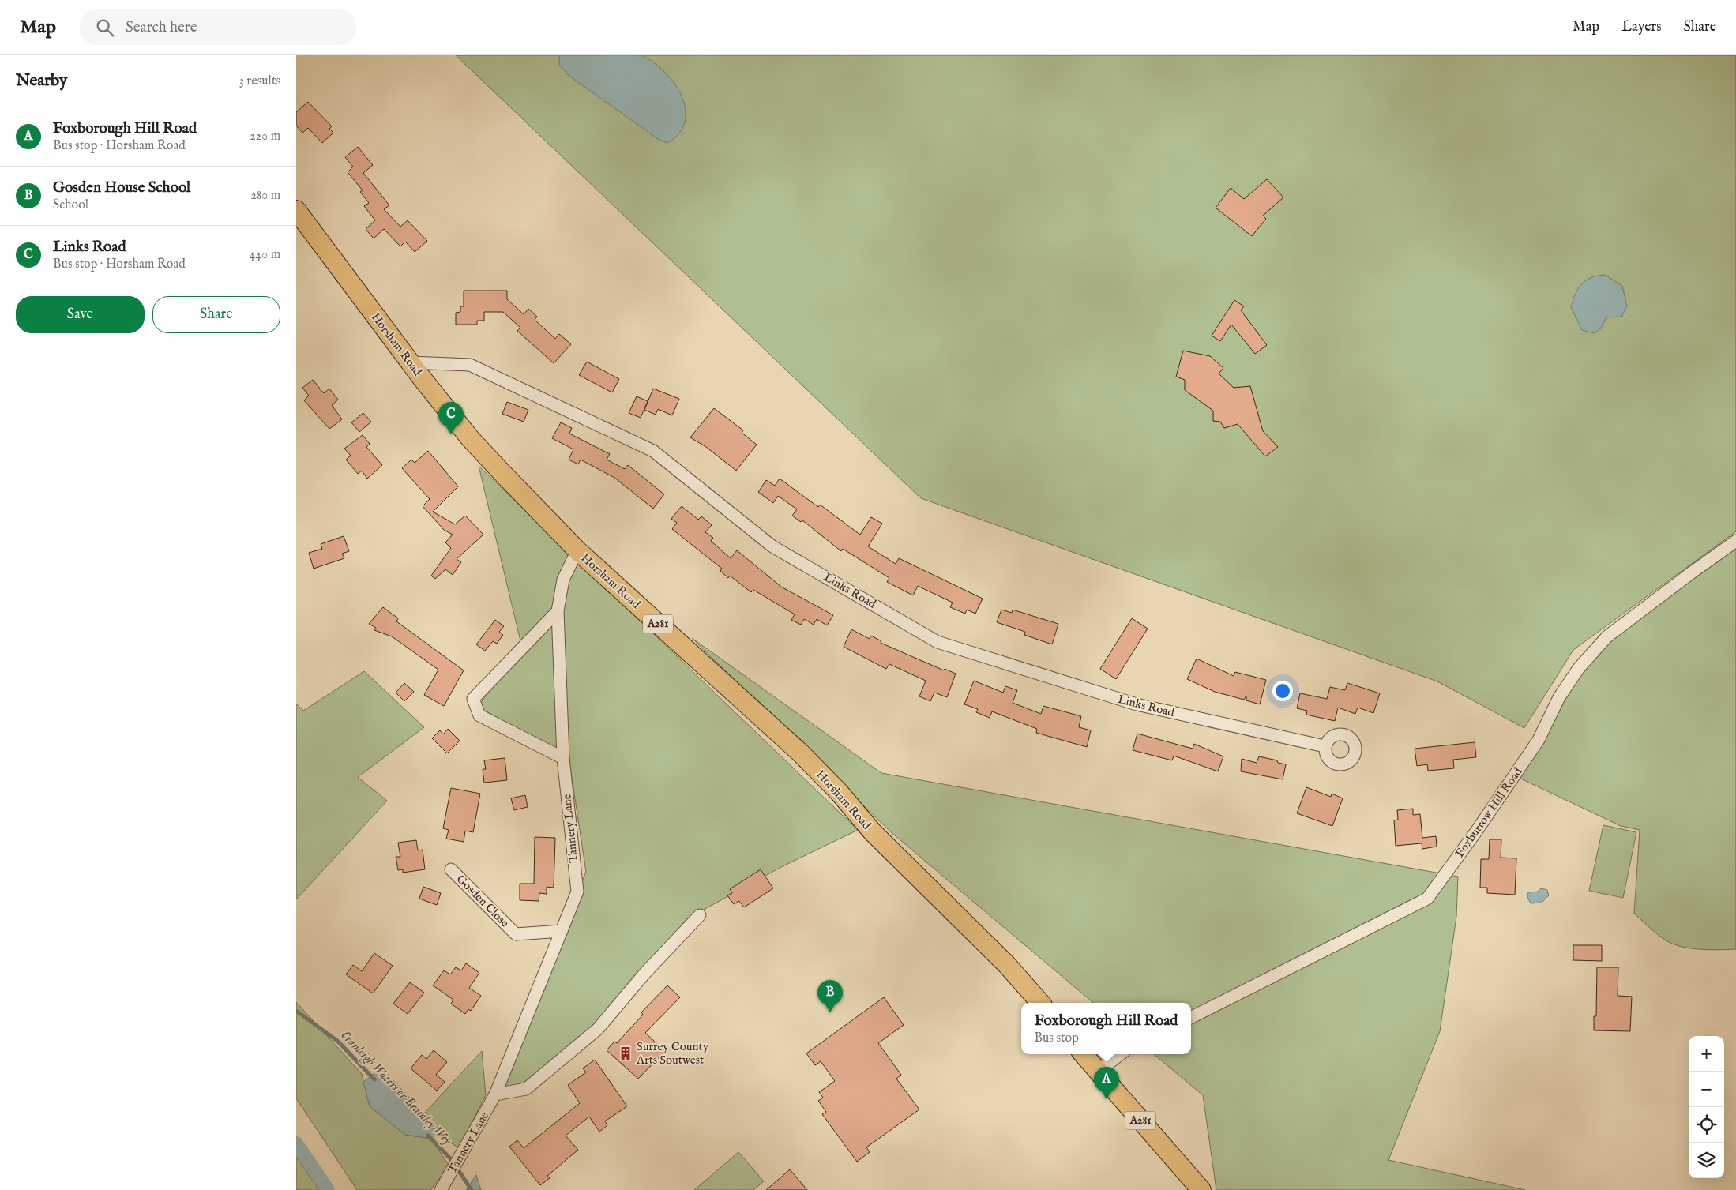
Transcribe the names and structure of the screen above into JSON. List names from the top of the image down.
{
  "streets": {
    "main road": ["Horsham Road", "A281"],
    "street": [
      "Links Road",
      "Foxburrow Hill Road",
      "Tannery Lane",
      "Gosden Close"
    ]
  },
  "crossings": [
    ["Horsham Road", "Links Road"],
    ["Horsham Road", "Tannery Lane"],
    ["Tannery Lane", "Gosden Close"]
  ],
  "water": ["Cranleigh Waters or Bramley Wey"],
  "places": {
    "building": ["Surrey County Arts Soutwest"]
  },
  "page": {
    "header": "Map",
    "search": "Search here",
    "nav": ["Map", "Layers", "Share"],
    "heading": ["Nearby", "3 results"],
    "list": [
      {
        "mark": "A",
        "name": "Foxborough Hill Road",
        "note": "Bus stop · Horsham Road",
        "value": "220 m"
      },
      {
        "mark": "B",
        "name": "Gosden House School",
        "note": "School",
        "value": "280 m"
      },
      {
        "mark": "C",
        "name": "Links Road",
        "note": "Bus stop · Horsham Road",
        "value": "440 m"
      }
    ],
    "buttons": ["Save", "Share"],
    "pins": ["C", "B", "A"],
    "popup": ["Foxborough Hill Road", "Bus stop"],
    "map_buttons": ["+", "−"]
  }
}
